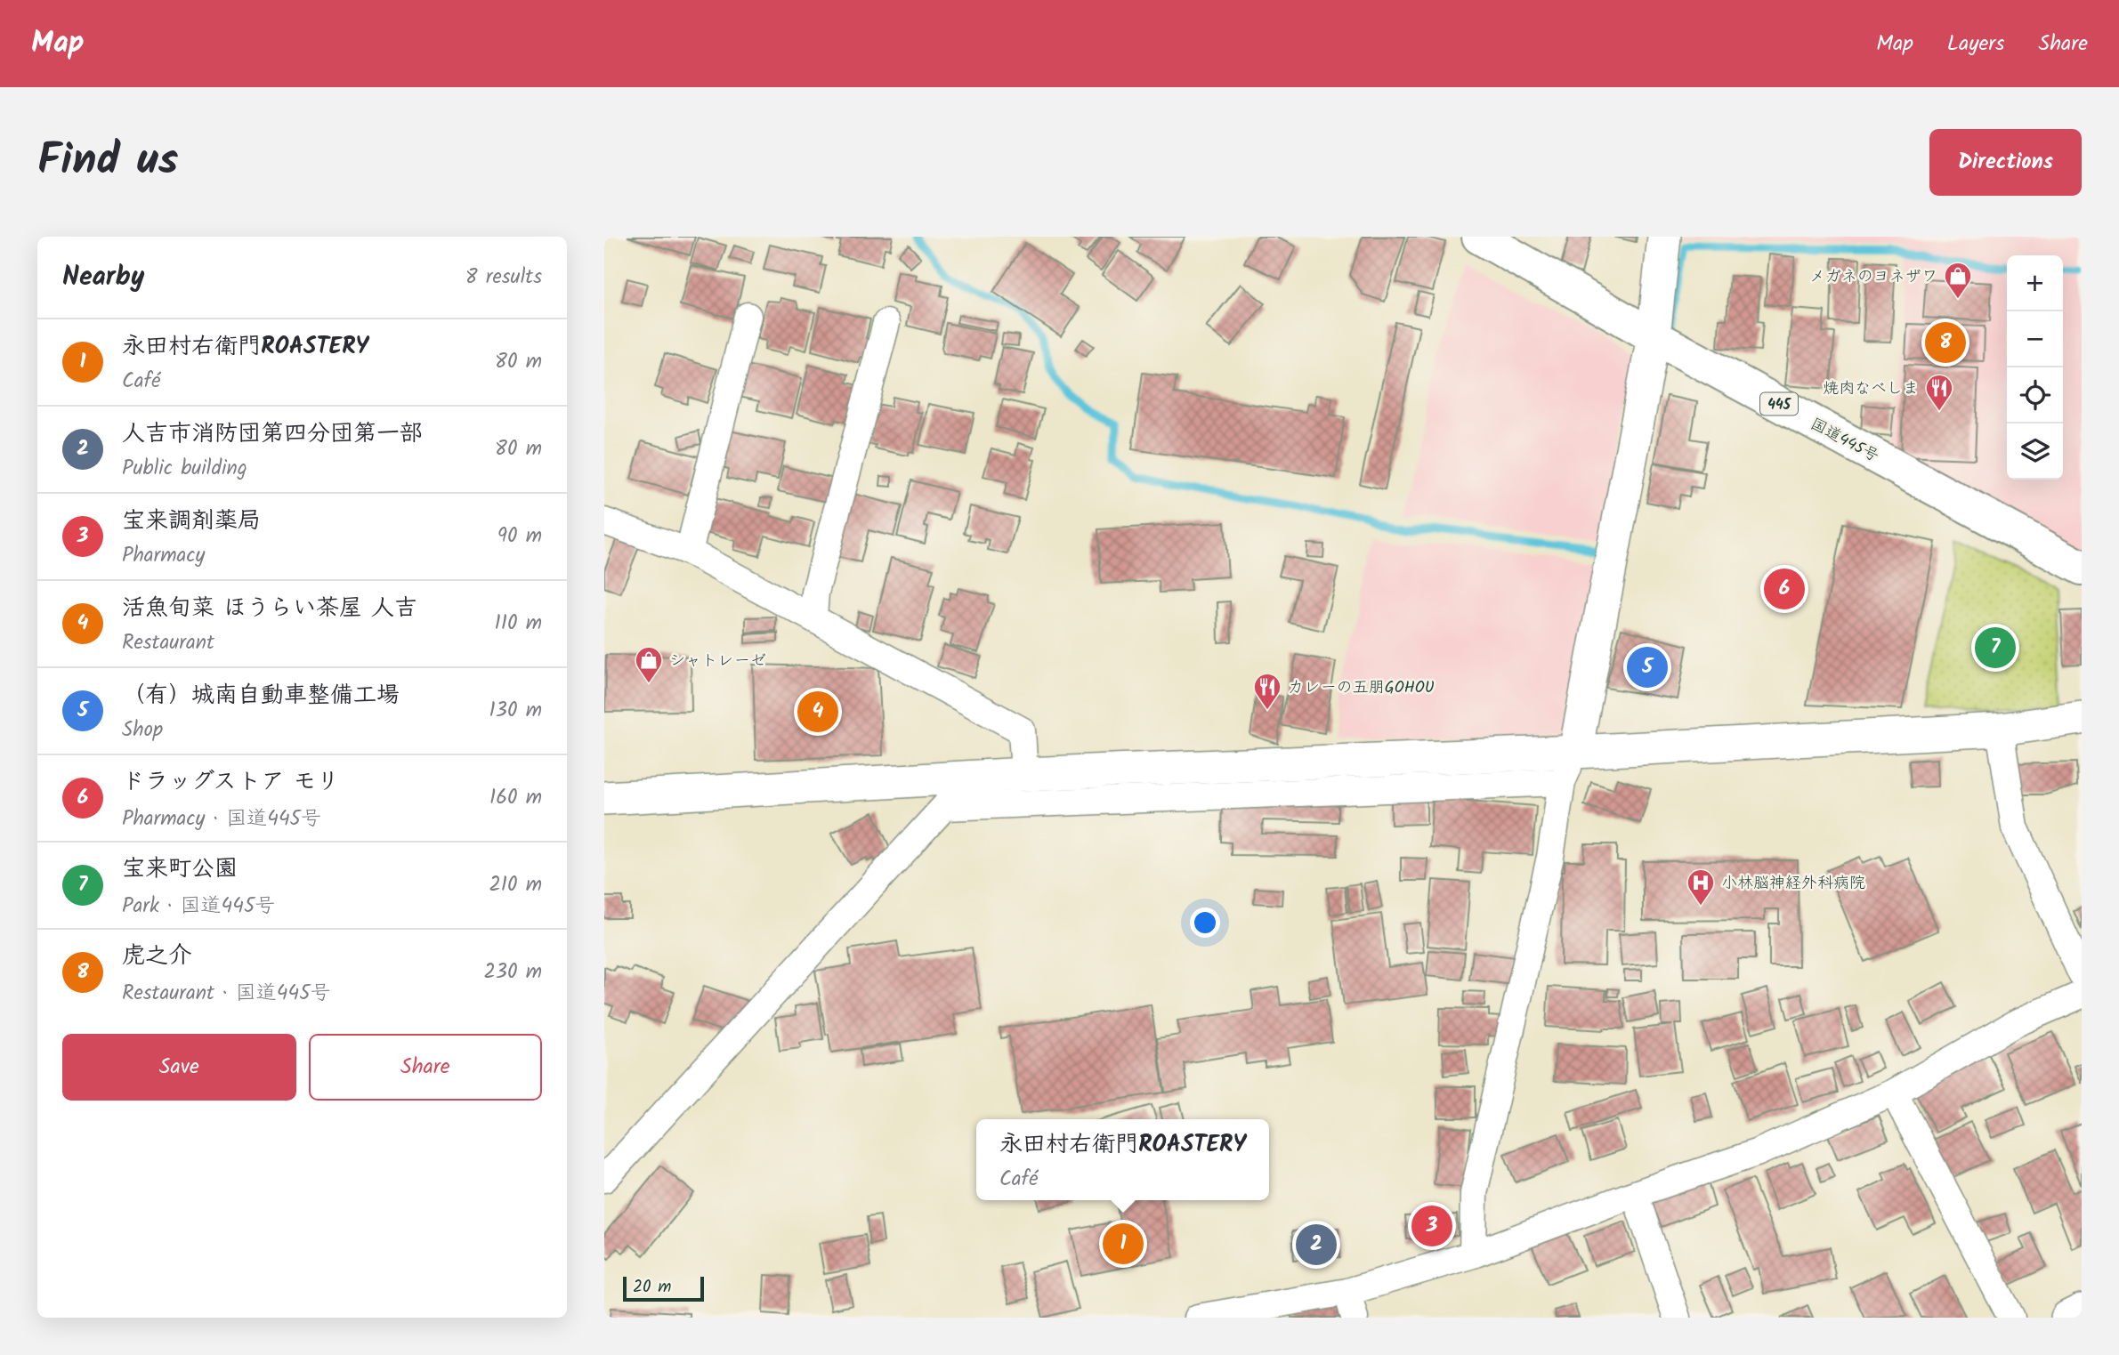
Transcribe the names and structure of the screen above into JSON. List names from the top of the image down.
{
  "streets": {
    "highway": ["445", "国道445号"]
  },
  "places": {
    "shop": ["メガネのヨネザワ", "シャトレーゼ"],
    "restaurant": ["焼肉なべしま", "カレーの五朋GOHOU"],
    "hospital": ["小林脳神経外科病院"]
  },
  "scale_bar": "20 m",
  "page": {
    "header": "Map",
    "nav": ["Map", "Layers", "Share"],
    "title": "Find us",
    "buttons": [
      "Directions",
      ["Save", "Share"]
    ],
    "heading": ["Nearby", "8 results"],
    "map_buttons": ["+", "−"],
    "list": [
      {
        "mark": "1",
        "name": "永田村右衛門ROASTERY",
        "note": "Café",
        "value": "80 m"
      },
      {
        "mark": "2",
        "name": "人吉市消防団第四分団第一部",
        "note": "Public building",
        "value": "80 m"
      },
      {
        "mark": "3",
        "name": "宝来調剤薬局",
        "note": "Pharmacy",
        "value": "90 m"
      },
      {
        "mark": "4",
        "name": "活魚旬菜 ほうらい茶屋 人吉",
        "note": "Restaurant",
        "value": "110 m"
      },
      {
        "mark": "5",
        "name": "（有）城南自動車整備工場",
        "note": "Shop",
        "value": "130 m"
      },
      {
        "mark": "6",
        "name": "ドラッグストア モリ",
        "note": "Pharmacy · 国道445号",
        "value": "160 m"
      },
      {
        "mark": "7",
        "name": "宝来町公園",
        "note": "Park · 国道445号",
        "value": "210 m"
      },
      {
        "mark": "8",
        "name": "虎之介",
        "note": "Restaurant · 国道445号",
        "value": "230 m"
      }
    ],
    "pins": [
      "8",
      "6",
      "7",
      "5",
      "4",
      "3",
      "1",
      "2"
    ],
    "popup": ["永田村右衛門ROASTERY", "Café"],
    "scale": "20 m"
  }
}
